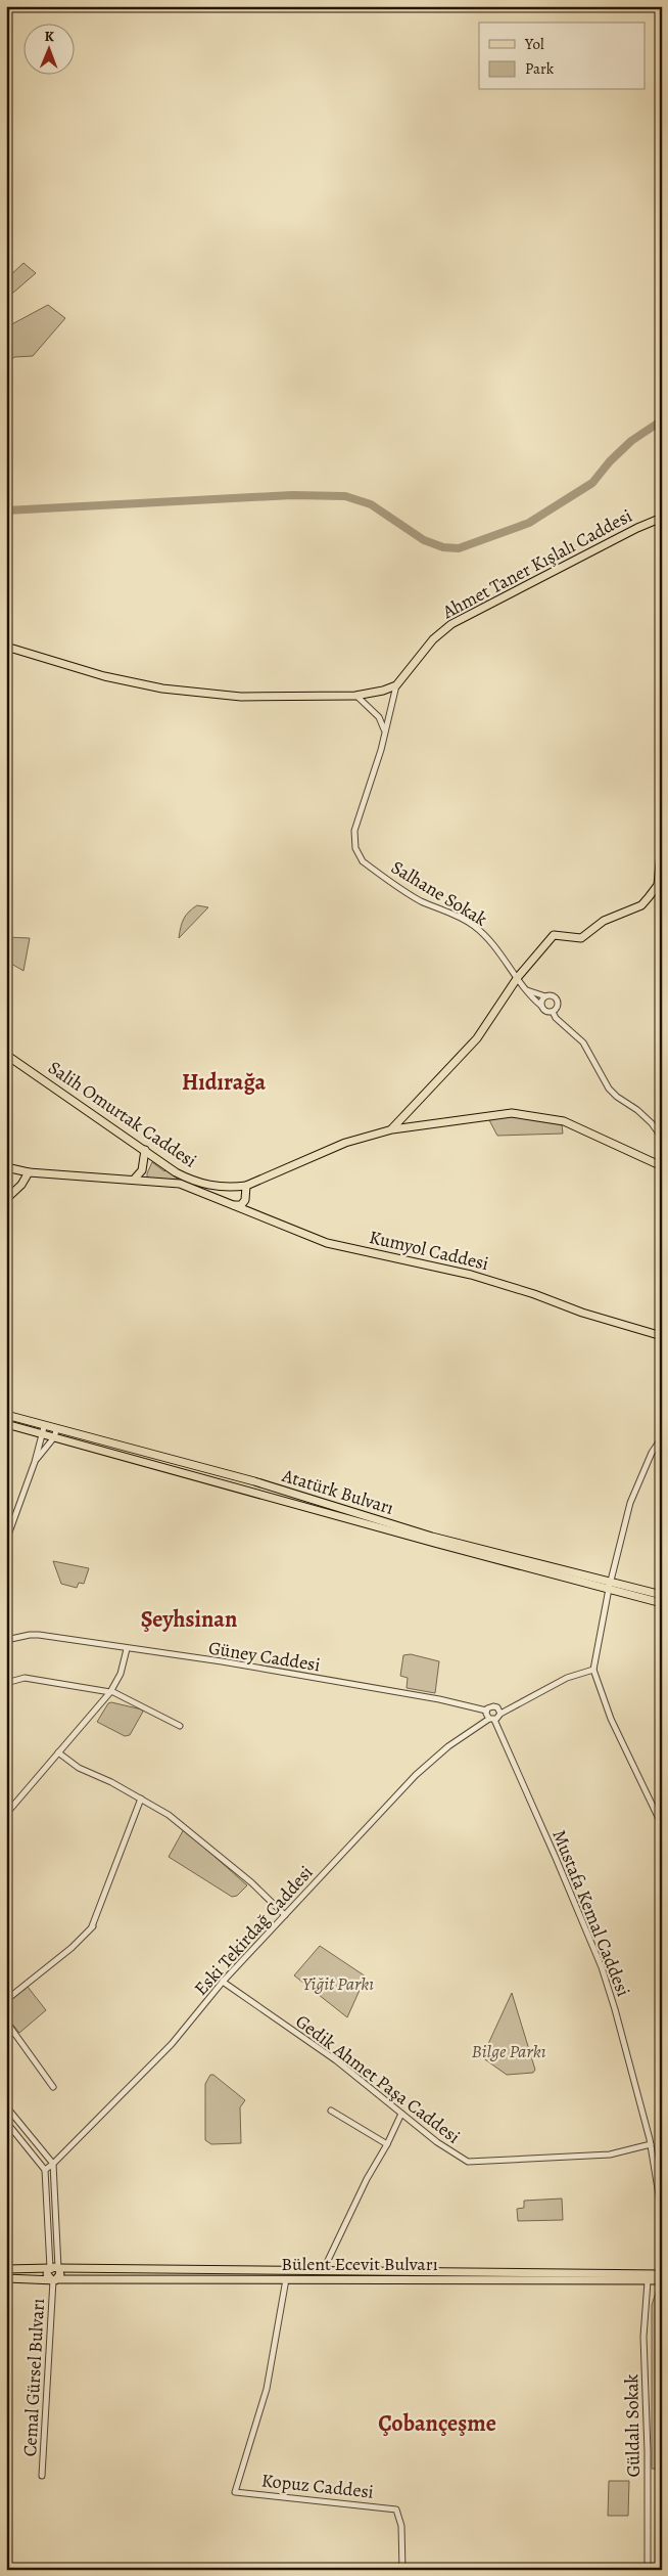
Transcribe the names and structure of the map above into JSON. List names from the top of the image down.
{
  "streets": {
    "main road": [
      "Ahmet Taner Kışlalı Caddesi",
      "Salih Omurtak Caddesi",
      "Kumyol Caddesi",
      "Atatürk Bulvarı",
      "Bülent Ecevit Bulvarı"
    ],
    "street": [
      "Salhane Sokak",
      "Güney Caddesi",
      "Mustafa Kemal Caddesi",
      "Eski Tekirdağ Caddesi",
      "Gedik Ahmet Paşa Caddesi",
      "Cemal Gürsel Bulvarı",
      "Güldalı Sokak",
      "Kopuz Caddesi"
    ]
  },
  "crossings": [
    ["Ahmet Taner Kışlalı Caddesi", "Salhane Sokak"],
    ["Güney Caddesi", "Mustafa Kemal Caddesi"],
    ["Güney Caddesi", "Eski Tekirdağ Caddesi"],
    ["Mustafa Kemal Caddesi", "Eski Tekirdağ Caddesi"],
    ["Mustafa Kemal Caddesi", "Gedik Ahmet Paşa Caddesi"],
    ["Eski Tekirdağ Caddesi", "Gedik Ahmet Paşa Caddesi"],
    ["Bülent Ecevit Bulvarı", "Cemal Gürsel Bulvarı"],
    ["Bülent Ecevit Bulvarı", "Kopuz Caddesi"]
  ],
  "districts": ["Hıdırağa", "Şeyhsinan", "Çobançeşme"],
  "parks": ["Yiğit Parkı", "Bilge Parkı"],
  "legend": ["Yol", "Park"],
  "north": "top"
}
